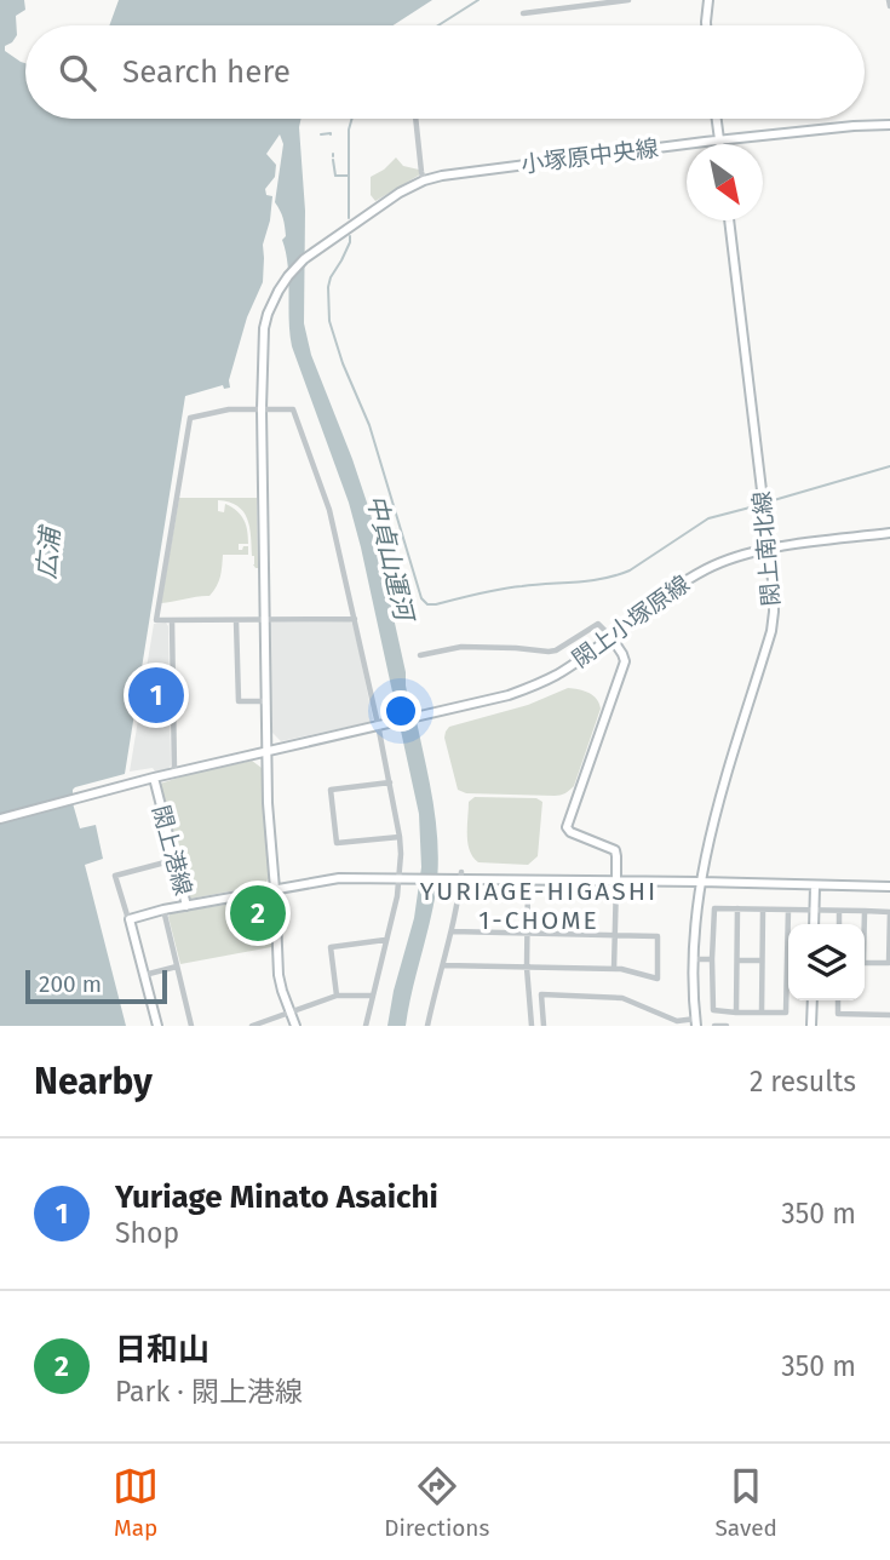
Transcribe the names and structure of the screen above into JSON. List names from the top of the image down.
{
  "streets": {
    "street": [
      "小塚原中央線",
      "閖上南北線",
      "閖上小塚原線",
      "閖上港線"
    ]
  },
  "crossings": [
    ["閖上南北線", "閖上小塚原線"]
  ],
  "districts": ["YURIAGE-HIGASHI 1-CHOME"],
  "water": ["広浦", "中貞山運河"],
  "scale_bar": "200 m",
  "north": "bottom right",
  "page": {
    "search": "Search here",
    "pins": ["1", "2"],
    "scale": "200 m",
    "heading": ["Nearby", "2 results"],
    "list": [
      {
        "mark": "1",
        "name": "Yuriage Minato Asaichi",
        "note": "Shop",
        "value": "350 m"
      },
      {
        "mark": "2",
        "name": "日和山",
        "note": "Park · 閖上港線",
        "value": "350 m"
      }
    ],
    "nav": ["Map", "Directions", "Saved"]
  }
}
